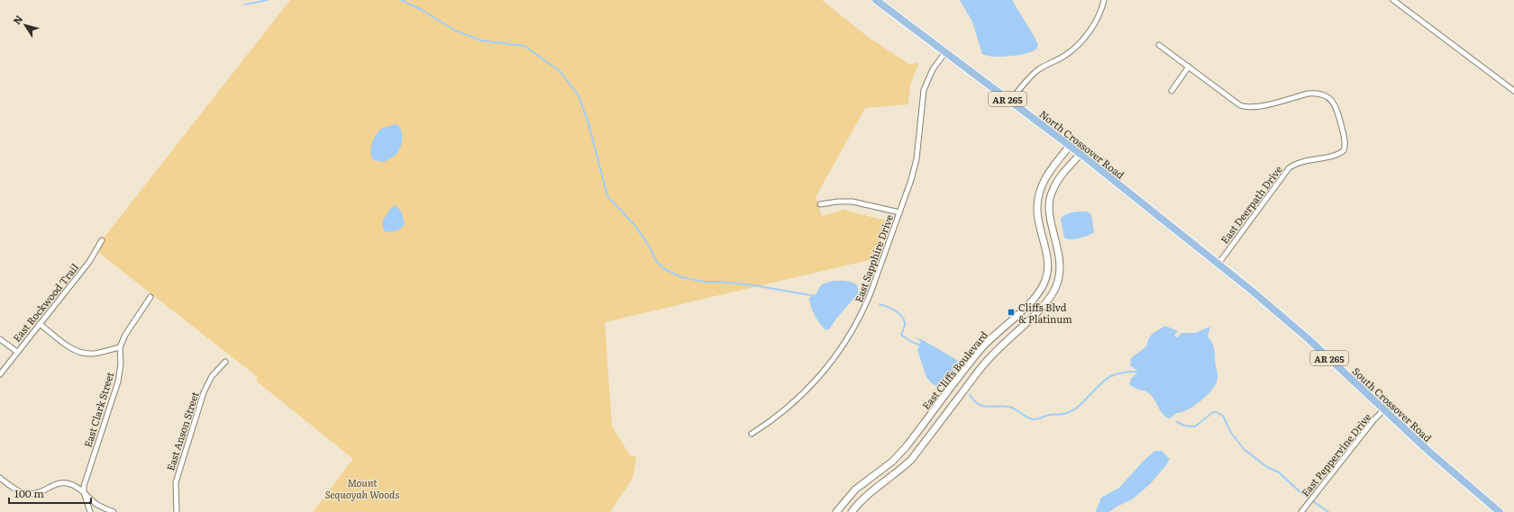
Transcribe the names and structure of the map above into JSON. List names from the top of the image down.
{
  "streets": {
    "main road": ["AR 265", "North Crossover Road", "South Crossover Road"],
    "street": [
      "East Deerpath Drive",
      "East Sapphire Drive",
      "East Rockwood Trail",
      "East Cliffs Boulevard",
      "East Clark Street",
      "East Anson Street",
      "East Peppervine Drive"
    ]
  },
  "crossings": [
    ["North Crossover Road", "East Deerpath Drive"],
    ["North Crossover Road", "East Sapphire Drive"],
    ["North Crossover Road", "East Cliffs Boulevard"],
    ["North Crossover Road", "South Crossover Road"],
    ["South Crossover Road", "East Peppervine Drive"]
  ],
  "parks": ["Mount Sequoyah Woods"],
  "places": {
    "transit": ["Cliffs Blvd & Platinum"]
  },
  "scale_bar": "100 m",
  "north": "top left"
}
